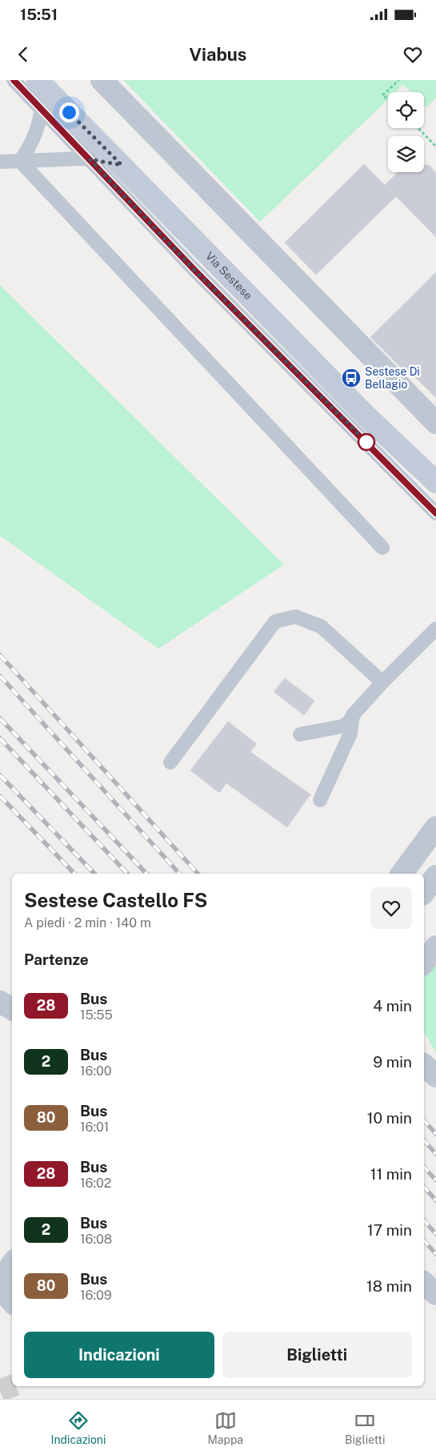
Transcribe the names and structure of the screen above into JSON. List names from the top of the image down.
{
  "streets": {
    "main road": ["Via Sestese"]
  },
  "places": {
    "bus stop": ["Sestese Di Bellagio"]
  },
  "lines": ["bus line 28"],
  "page": {
    "status": "15:51",
    "header": "Viabus",
    "heading": [
      ["Sestese Castello FS", "A piedi · 2 min · 140 m"],
      "Partenze"
    ],
    "list": [
      {
        "mark": "28",
        "name": "Bus",
        "note": "15:55",
        "value": "4 min"
      },
      {
        "mark": "2",
        "name": "Bus",
        "note": "16:00",
        "value": "9 min"
      },
      {
        "mark": "80",
        "name": "Bus",
        "note": "16:01",
        "value": "10 min"
      },
      {
        "mark": "28",
        "name": "Bus",
        "note": "16:02",
        "value": "11 min"
      },
      {
        "mark": "2",
        "name": "Bus",
        "note": "16:08",
        "value": "17 min"
      },
      {
        "mark": "80",
        "name": "Bus",
        "note": "16:09",
        "value": "18 min"
      }
    ],
    "buttons": ["Indicazioni", "Biglietti"],
    "tabs": ["Indicazioni", "Mappa", "Biglietti"]
  }
}
